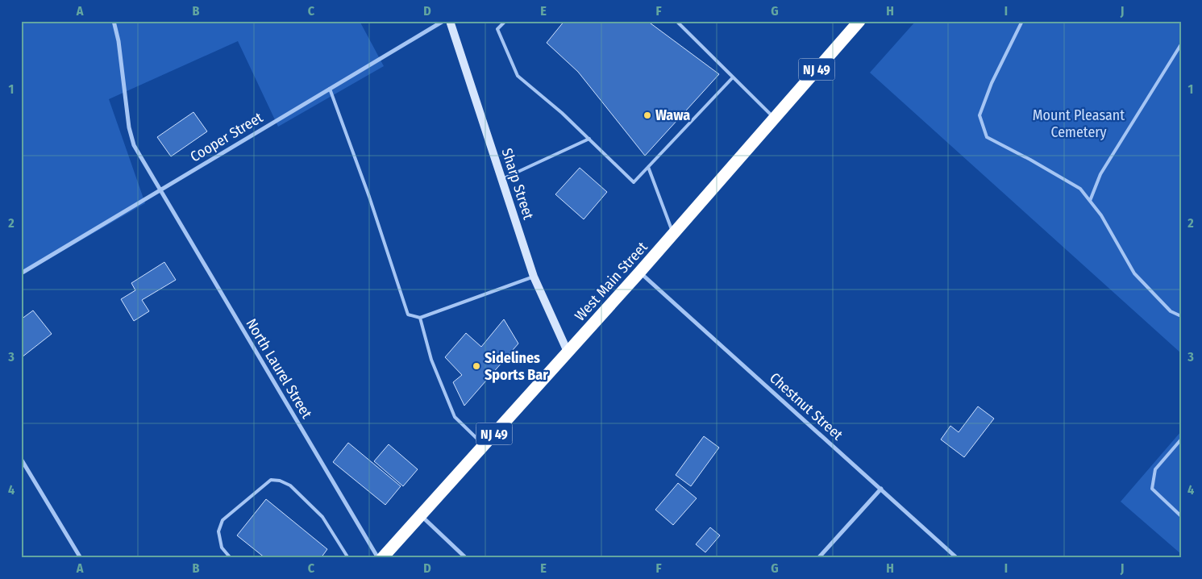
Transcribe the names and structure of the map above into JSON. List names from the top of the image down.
{
  "streets": {
    "highway": ["NJ 49", "West Main Street"],
    "street": [
      "Cooper Street",
      "Sharp Street",
      "North Laurel Street",
      "Chestnut Street"
    ]
  },
  "crossings": [
    ["Cooper Street", "North Laurel Street"],
    ["Sharp Street", "West Main Street"],
    ["West Main Street", "Chestnut Street"]
  ],
  "parks": ["Mount Pleasant Cemetery"],
  "places": ["Wawa", "Sidelines Sports Bar"],
  "grid": {
    "columns": [
      "A",
      "B",
      "C",
      "D",
      "E",
      "F",
      "G",
      "H",
      "I",
      "J"
    ],
    "rows": [
      "1",
      "2",
      "3",
      "4"
    ]
  }
}
